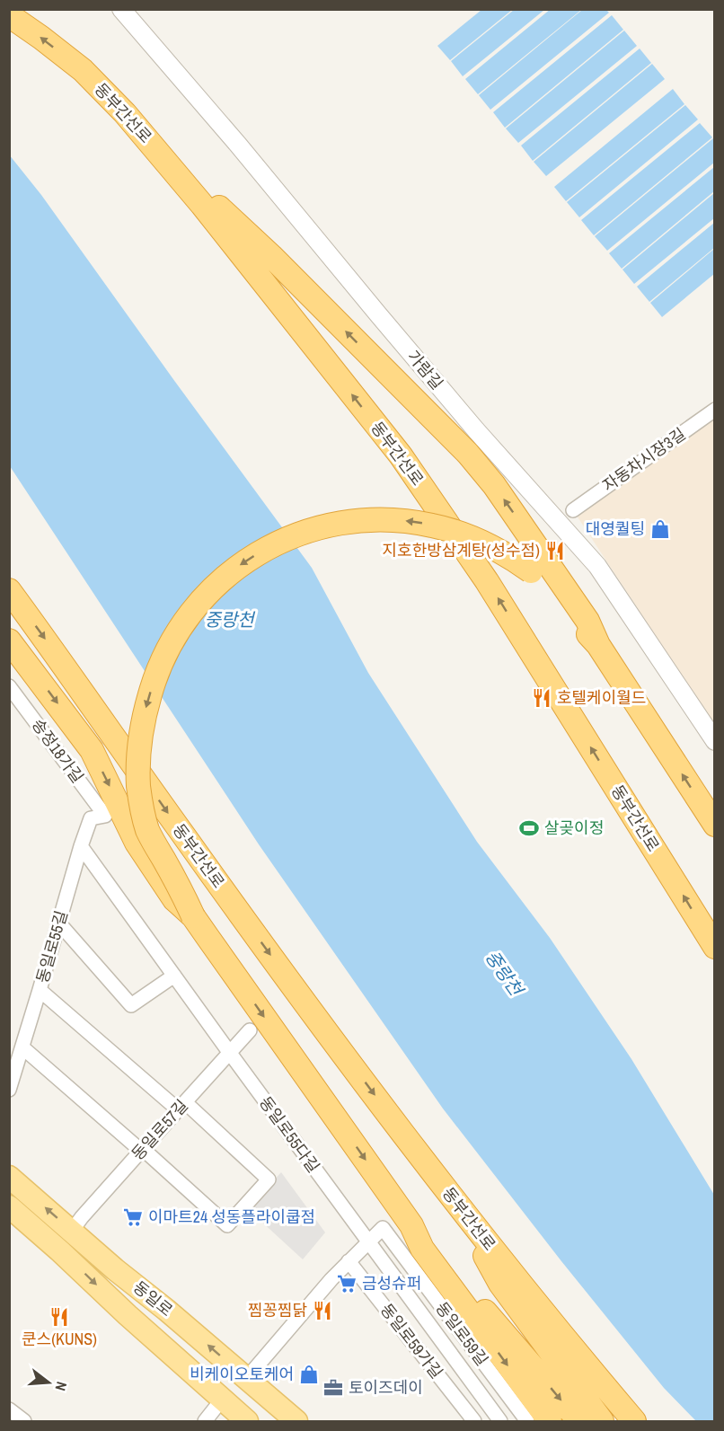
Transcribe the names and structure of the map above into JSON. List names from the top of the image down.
{
  "streets": {
    "highway": ["동부간선로"],
    "main road": ["동일로"],
    "street": [
      "가람길",
      "자동차시장3길",
      "송정18가길",
      "동일로55길",
      "동일로57길",
      "동일로55다길",
      "동일로59길",
      "동일로59가길"
    ]
  },
  "crossings": [
    ["송정18가길", "동일로55길"],
    ["동일로55길", "동일로55다길"],
    ["동일로57길", "동일로55다길"],
    ["동일로57길", "동일로"],
    ["동일로55다길", "동일로59길"],
    ["동일로", "동일로59길"],
    ["동일로59길", "동일로59가길"]
  ],
  "water": ["중랑천"],
  "places": {
    "shop": ["대영퀄팅", "비케이오토케어"],
    "restaurant": [
      "지호한방삼계탕(성수점)",
      "호텔케이월드",
      "찜꽁찜닭",
      "쿤스(KUNS)"
    ],
    "sports": ["살곶이정"],
    "supermarket": ["이마트24 성동플라이쿱점", "금성슈퍼"],
    "office": ["토이즈데이"]
  },
  "north": "right"
}
